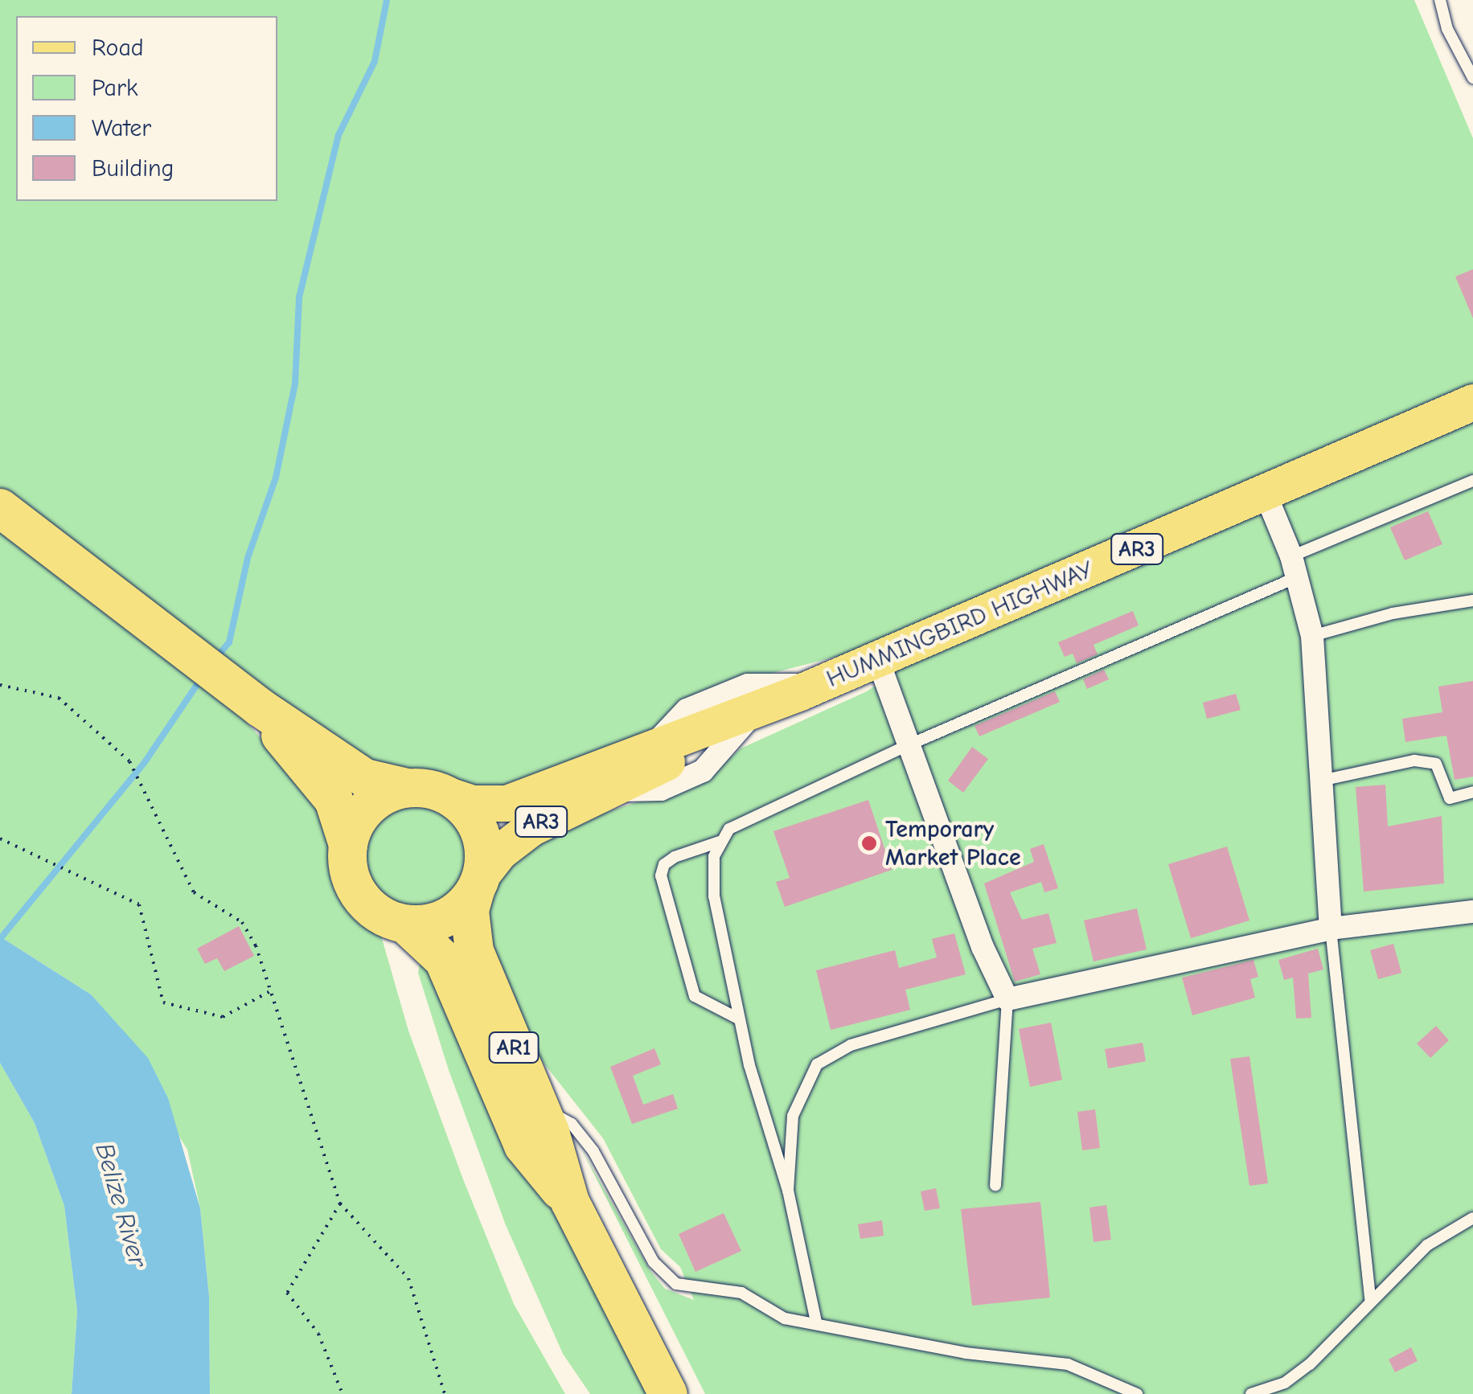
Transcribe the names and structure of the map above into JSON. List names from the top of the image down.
{
  "streets": {
    "highway": ["AR1"],
    "main road": ["AR3", "HUMMINGBIRD HIGHWAY"]
  },
  "crossings": [
    ["HUMMINGBIRD HIGHWAY", "AR1"]
  ],
  "water": ["Belize River"],
  "places": ["Temporary Market Place"],
  "legend": [
    "Road",
    "Park",
    "Water",
    "Building"
  ]
}
